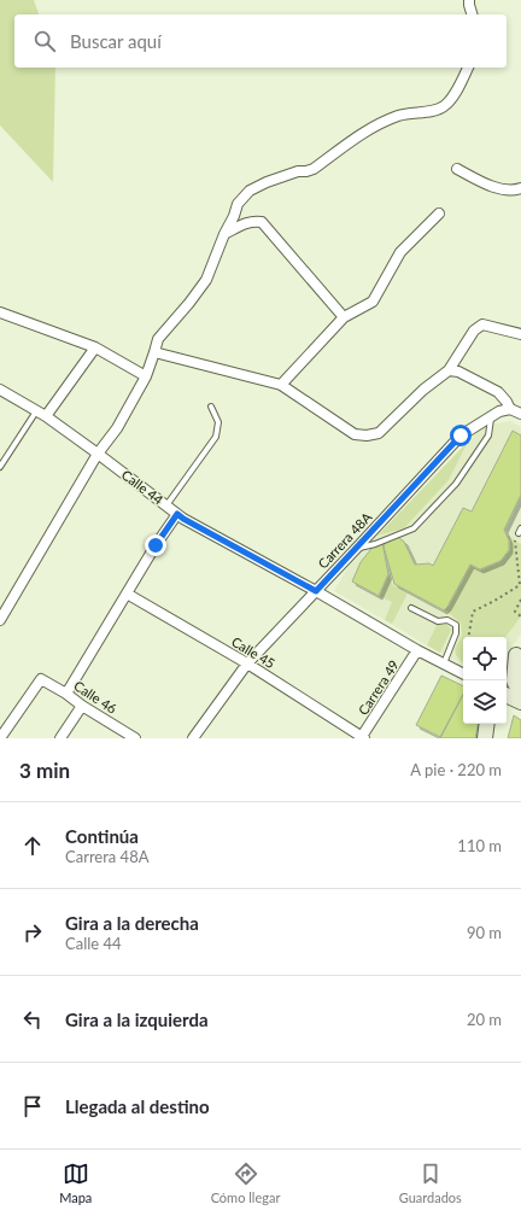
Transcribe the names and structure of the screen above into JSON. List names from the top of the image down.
{
  "streets": {
    "street": [
      "Calle 44",
      "Carrera 48A",
      "Calle 45",
      "Carrera 49",
      "Calle 46"
    ]
  },
  "crossings": [
    ["Calle 44", "Carrera 48A"],
    ["Calle 44", "Carrera 49"],
    ["Carrera 48A", "Calle 45"],
    ["Calle 45", "Carrera 49"]
  ],
  "page": {
    "search": "Buscar aquí",
    "heading": ["3 min", "A pie · 220 m"],
    "list": [
      ["Continúa", "Carrera 48A", "110 m"],
      ["Gira a la derecha", "Calle 44", "90 m"],
      ["Gira a la izquierda", "20 m"],
      "Llegada al destino"
    ],
    "nav": ["Mapa", "Cómo llegar", "Guardados"]
  }
}
